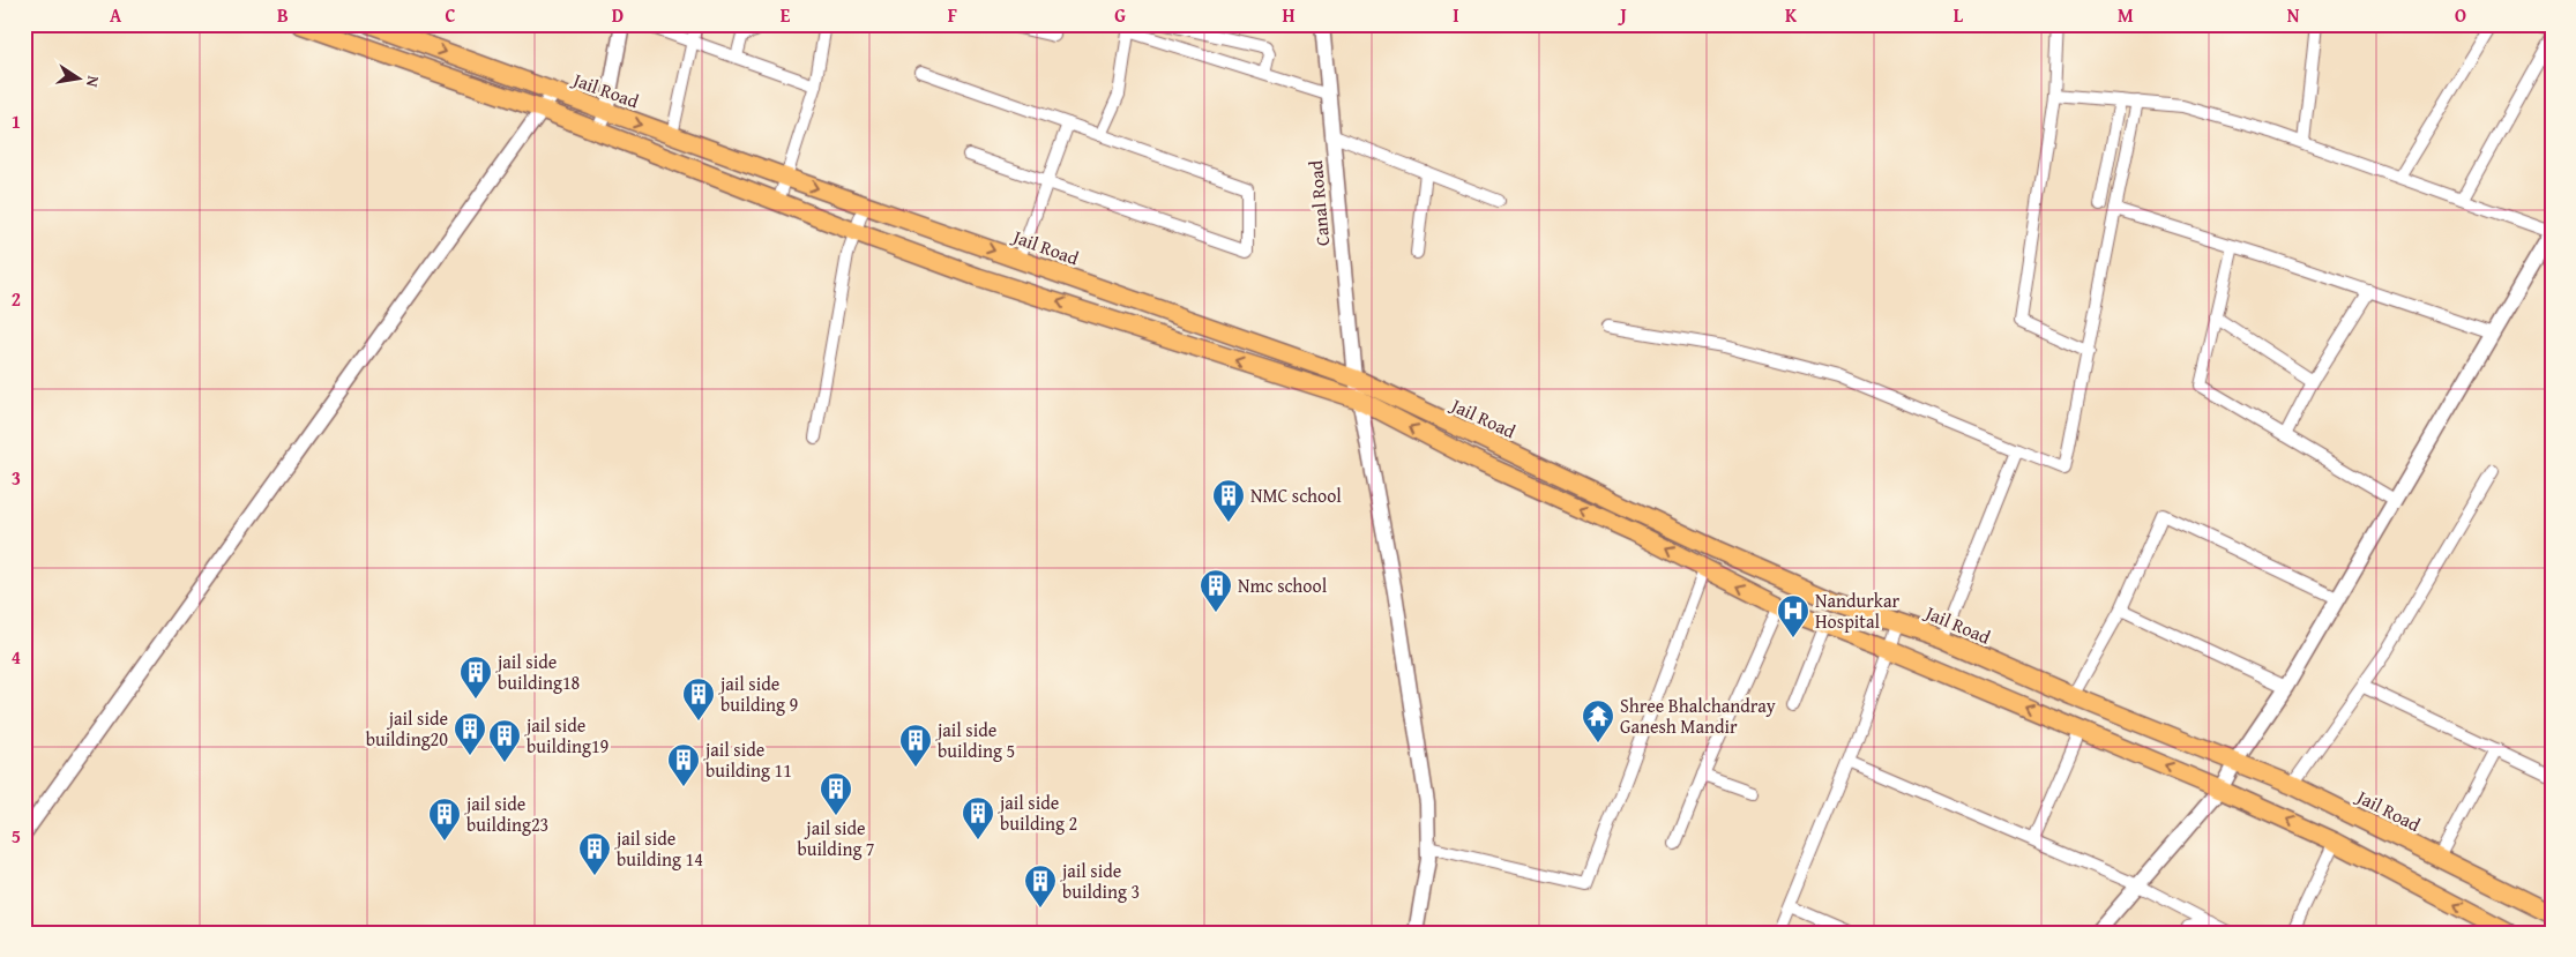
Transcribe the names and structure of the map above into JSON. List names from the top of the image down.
{
  "streets": {
    "main road": ["Jail Road"],
    "street": ["Canal Road"]
  },
  "crossings": [
    ["Jail Road", "Canal Road"]
  ],
  "places": {
    "building": [
      "NMC school",
      "Nmc school",
      "jail side building18",
      "jail side building 9",
      "jail side building20",
      "jail side building19",
      "jail side building 5",
      "jail side building 11",
      "jail side building 7",
      "jail side building 2",
      "jail side building23",
      "jail side building 14",
      "jail side building 3"
    ],
    "hospital": ["Nandurkar Hospital"],
    "temple": ["Shree Bhalchandray Ganesh Mandir"]
  },
  "north": "right",
  "grid": {
    "columns": [
      "A",
      "B",
      "C",
      "D",
      "E",
      "F",
      "G",
      "H",
      "I",
      "J",
      "K",
      "L",
      "M",
      "N",
      "O"
    ],
    "rows": [
      "1",
      "2",
      "3",
      "4",
      "5"
    ]
  }
}
